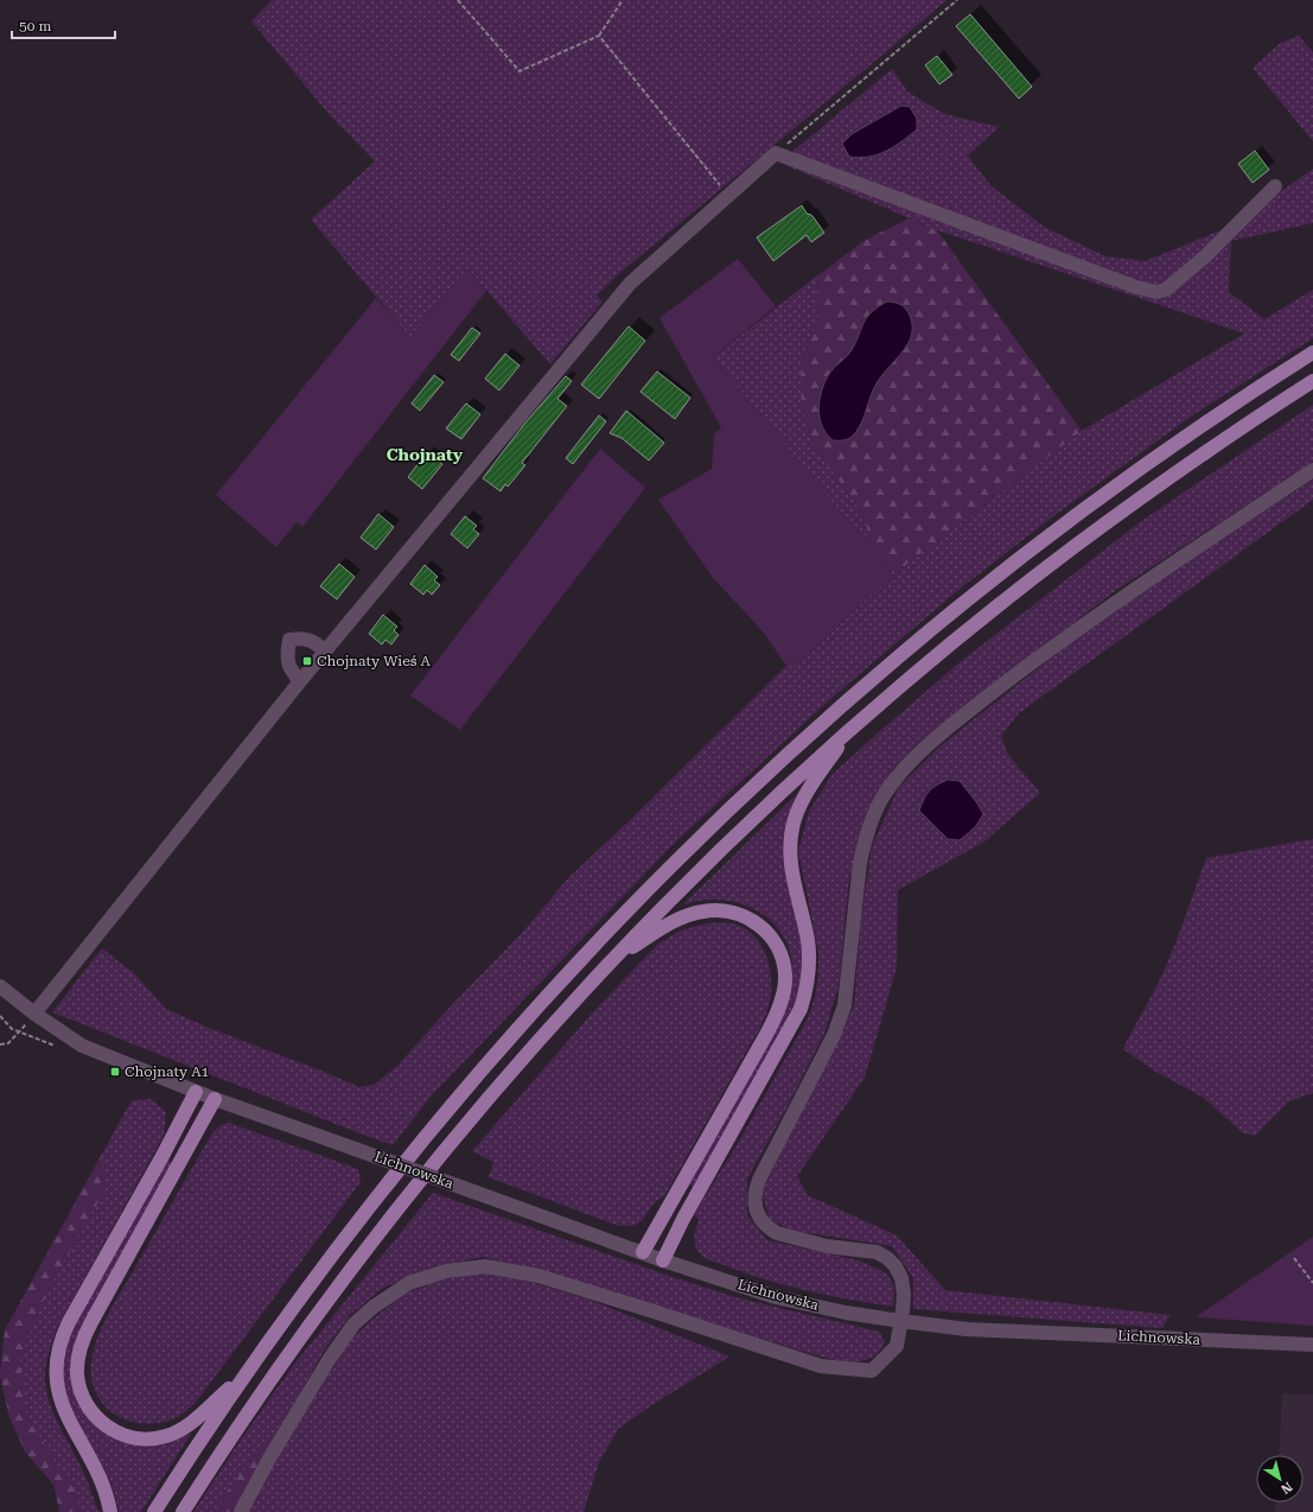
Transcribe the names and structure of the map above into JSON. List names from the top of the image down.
{
  "streets": {
    "street": ["Lichnowska"]
  },
  "districts": ["Chojnaty"],
  "places": {
    "transit": ["Chojnaty Wieś A", "Chojnaty A1"]
  },
  "scale_bar": "50 m",
  "north": "bottom right"
}
